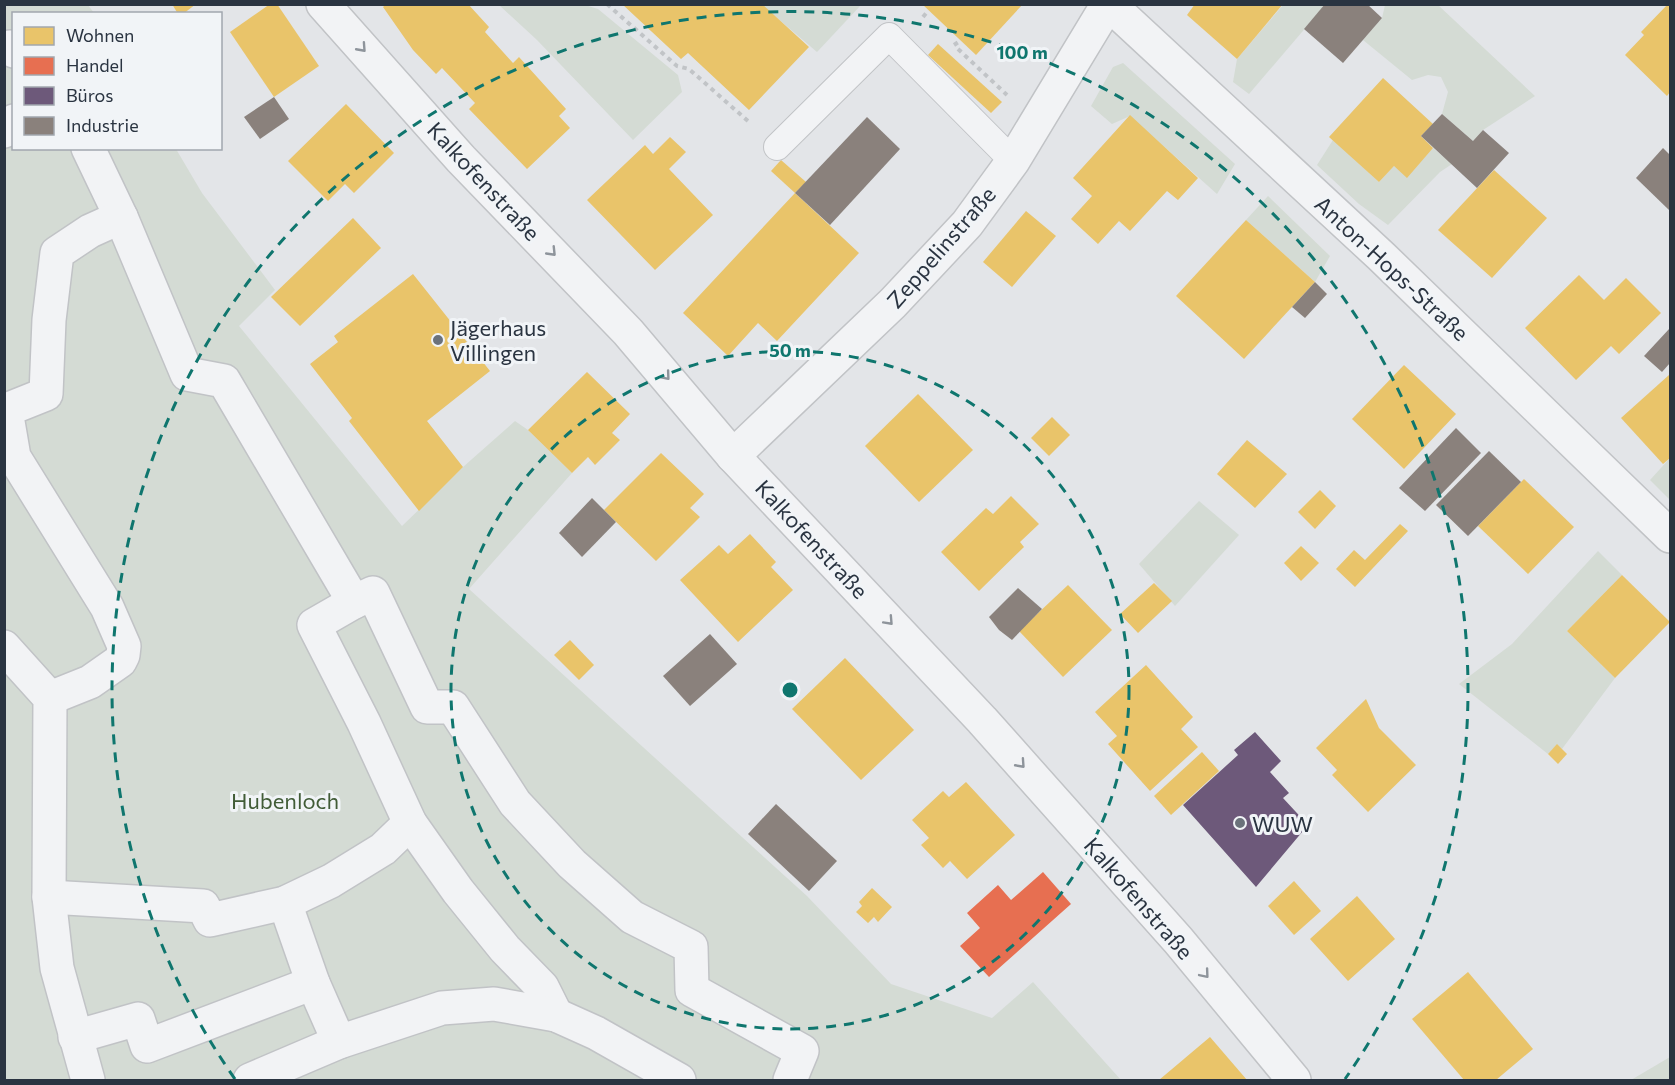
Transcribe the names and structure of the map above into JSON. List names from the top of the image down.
{
  "streets": {
    "street": ["Kalkofenstraße", "Zeppelinstraße", "Anton-Hops-Straße"]
  },
  "crossings": [
    ["Kalkofenstraße", "Zeppelinstraße"],
    ["Zeppelinstraße", "Anton-Hops-Straße"]
  ],
  "one_way": ["Kalkofenstraße"],
  "parks": ["Hubenloch"],
  "places": ["Jägerhaus Villingen", "WUW"],
  "legend": [
    "Wohnen",
    "Handel",
    "Büros",
    "Industrie"
  ],
  "rings": ["100 m", "50 m"]
}
